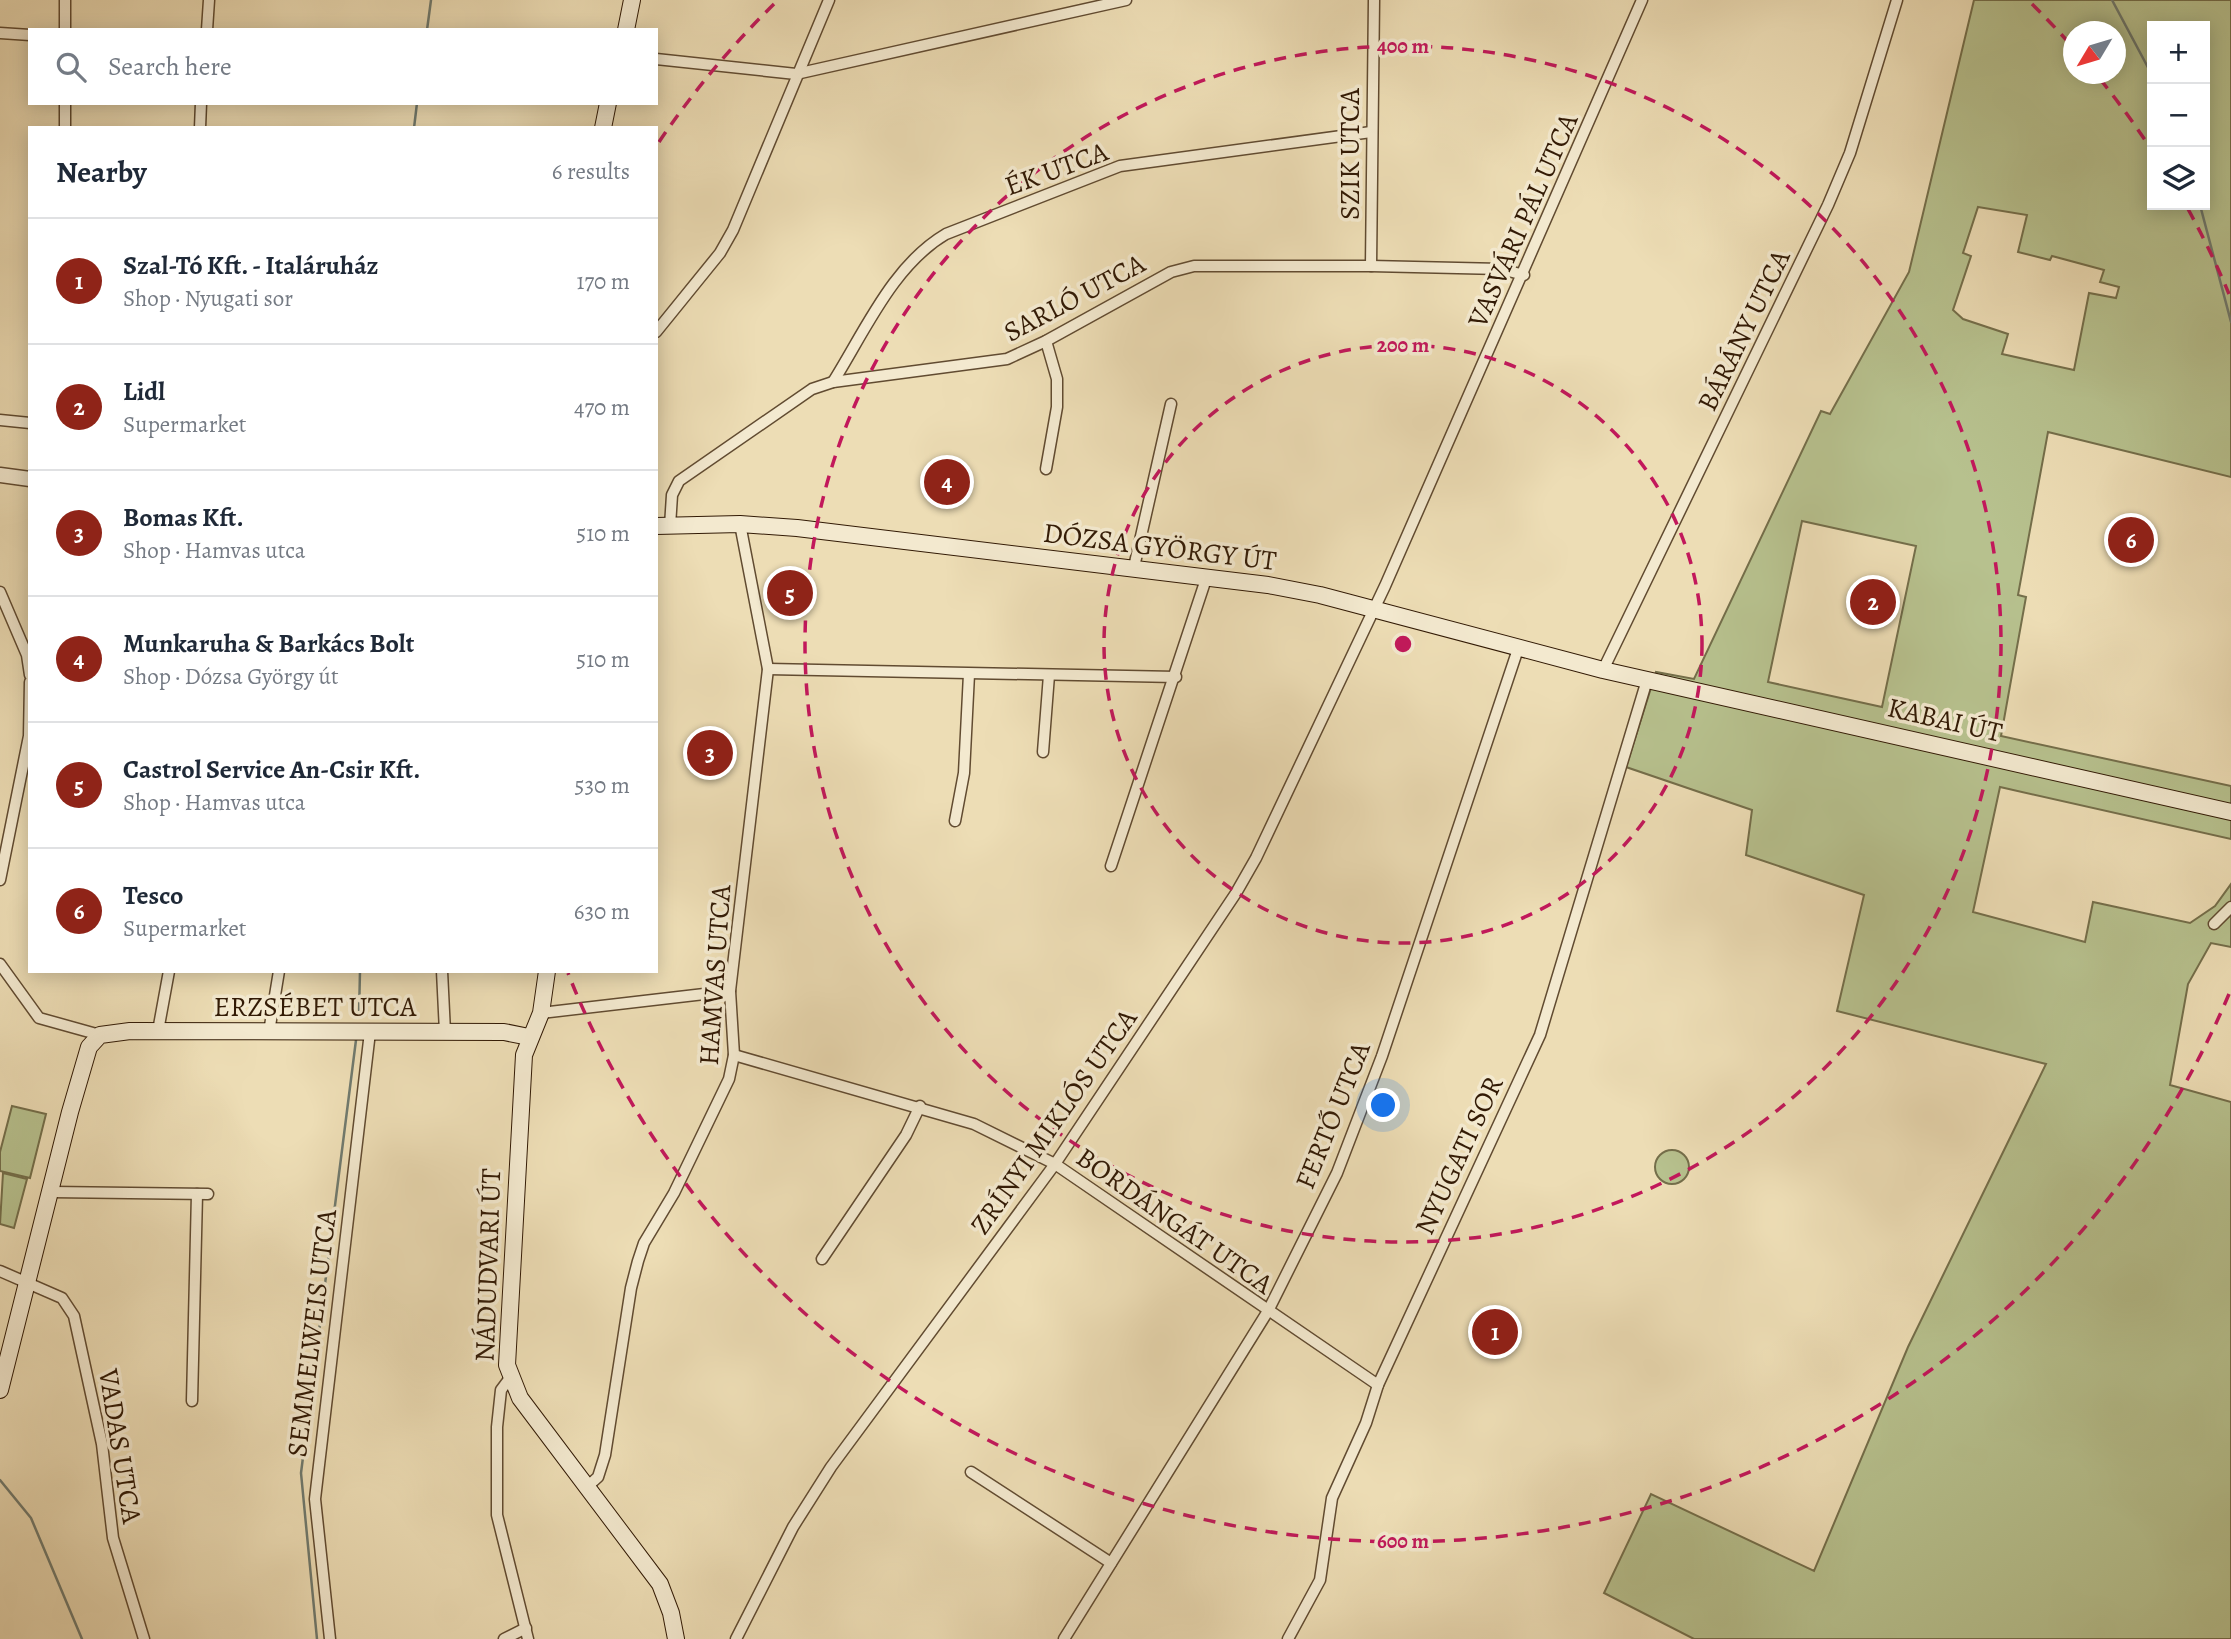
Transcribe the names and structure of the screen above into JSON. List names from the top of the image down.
{
  "streets": {
    "main road": [
      "DÓZSA GYÖRGY ÚT",
      "KABAI ÚT",
      "ERZSÉBET UTCA",
      "NÁDUDVARI ÚT"
    ],
    "street": [
      "SZIK UTCA",
      "ÉK UTCA",
      "VASVÁRI PÁL UTCA",
      "SARLÓ UTCA",
      "BÁRÁNY UTCA",
      "HAMVAS UTCA",
      "FERTŐ UTCA",
      "ZRÍNYI MIKLÓS UTCA",
      "NYUGATI SOR",
      "BORDÁNGÁT UTCA",
      "SEMMELWEIS UTCA",
      "VADAS UTCA"
    ]
  },
  "crossings": [
    ["SZIK UTCA", "ÉK UTCA"],
    ["SZIK UTCA", "SARLÓ UTCA"],
    ["ÉK UTCA", "SARLÓ UTCA"],
    ["VASVÁRI PÁL UTCA", "SARLÓ UTCA"],
    ["VASVÁRI PÁL UTCA", "DÓZSA GYÖRGY ÚT"],
    ["VASVÁRI PÁL UTCA", "ZRÍNYI MIKLÓS UTCA"],
    ["SARLÓ UTCA", "DÓZSA GYÖRGY ÚT"],
    ["BÁRÁNY UTCA", "DÓZSA GYÖRGY ÚT"],
    ["DÓZSA GYÖRGY ÚT", "KABAI ÚT"],
    ["DÓZSA GYÖRGY ÚT", "HAMVAS UTCA"],
    ["DÓZSA GYÖRGY ÚT", "FERTŐ UTCA"],
    ["DÓZSA GYÖRGY ÚT", "ZRÍNYI MIKLÓS UTCA"],
    ["DÓZSA GYÖRGY ÚT", "NYUGATI SOR"],
    ["KABAI ÚT", "NYUGATI SOR"],
    ["HAMVAS UTCA", "BORDÁNGÁT UTCA"],
    ["HAMVAS UTCA", "NÁDUDVARI ÚT"],
    ["ERZSÉBET UTCA", "NÁDUDVARI ÚT"],
    ["ERZSÉBET UTCA", "SEMMELWEIS UTCA"],
    ["FERTŐ UTCA", "BORDÁNGÁT UTCA"],
    ["ZRÍNYI MIKLÓS UTCA", "BORDÁNGÁT UTCA"],
    ["NYUGATI SOR", "BORDÁNGÁT UTCA"]
  ],
  "north": "bottom left",
  "page": {
    "map_buttons": ["+", "−"],
    "search": "Search here",
    "heading": ["Nearby", "6 results"],
    "list": [
      {
        "mark": "1",
        "name": "Szal-Tó Kft. - Italáruház",
        "note": "Shop · Nyugati sor",
        "value": "170 m"
      },
      {
        "mark": "2",
        "name": "Lidl",
        "note": "Supermarket",
        "value": "470 m"
      },
      {
        "mark": "3",
        "name": "Bomas Kft.",
        "note": "Shop · Hamvas utca",
        "value": "510 m"
      },
      {
        "mark": "4",
        "name": "Munkaruha & Barkács Bolt",
        "note": "Shop · Dózsa György út",
        "value": "510 m"
      },
      {
        "mark": "5",
        "name": "Castrol Service An-Csir Kft.",
        "note": "Shop · Hamvas utca",
        "value": "530 m"
      },
      {
        "mark": "6",
        "name": "Tesco",
        "note": "Supermarket",
        "value": "630 m"
      }
    ],
    "pins": [
      "4",
      "6",
      "5",
      "2",
      "3",
      "1"
    ]
  },
  "rings": ["400 m", "200 m", "600 m"]
}
